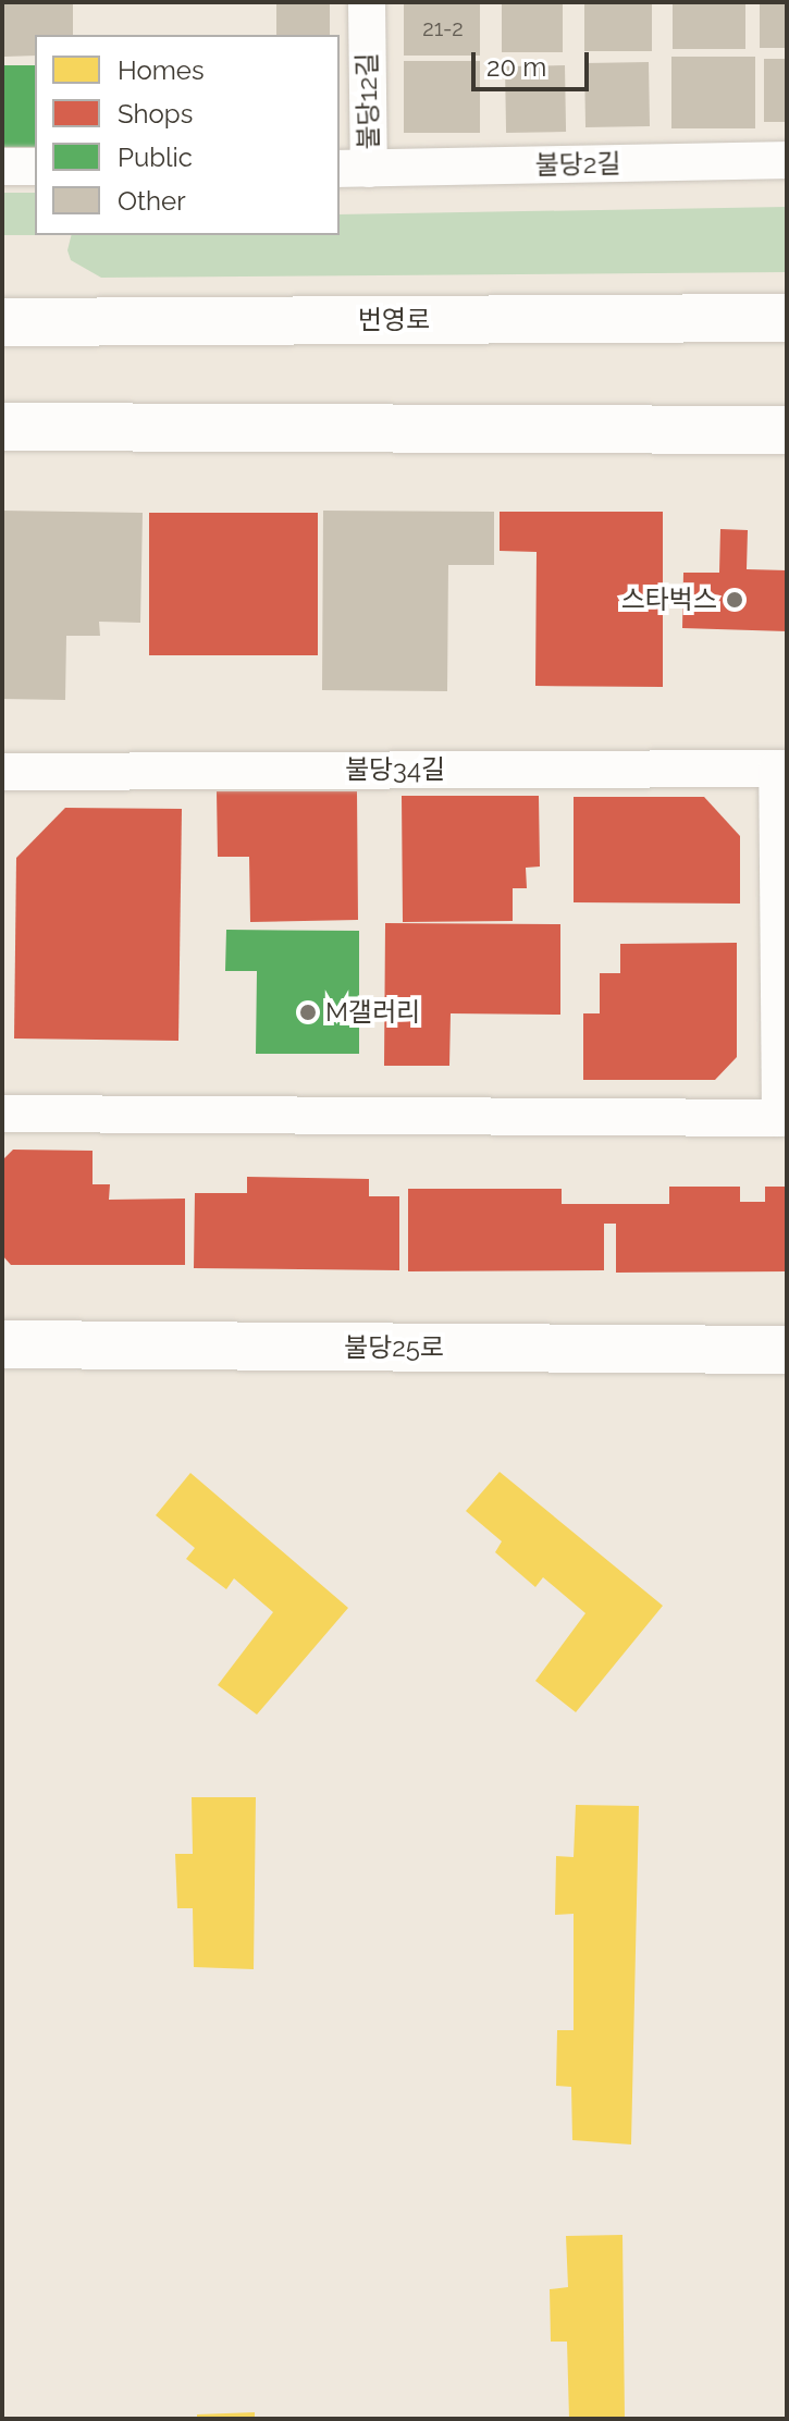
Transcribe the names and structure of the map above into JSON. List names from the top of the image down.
{
  "streets": {
    "main road": ["번영로", "불당25로"],
    "street": ["불당12길", "불당2길", "불당34길"]
  },
  "crossings": [
    ["불당12길", "불당2길"]
  ],
  "places": ["스타벅스", "M갤러리"],
  "house_numbers": ["21-2"],
  "legend": [
    "Homes",
    "Shops",
    "Public",
    "Other"
  ],
  "scale_bar": "20 m"
}
